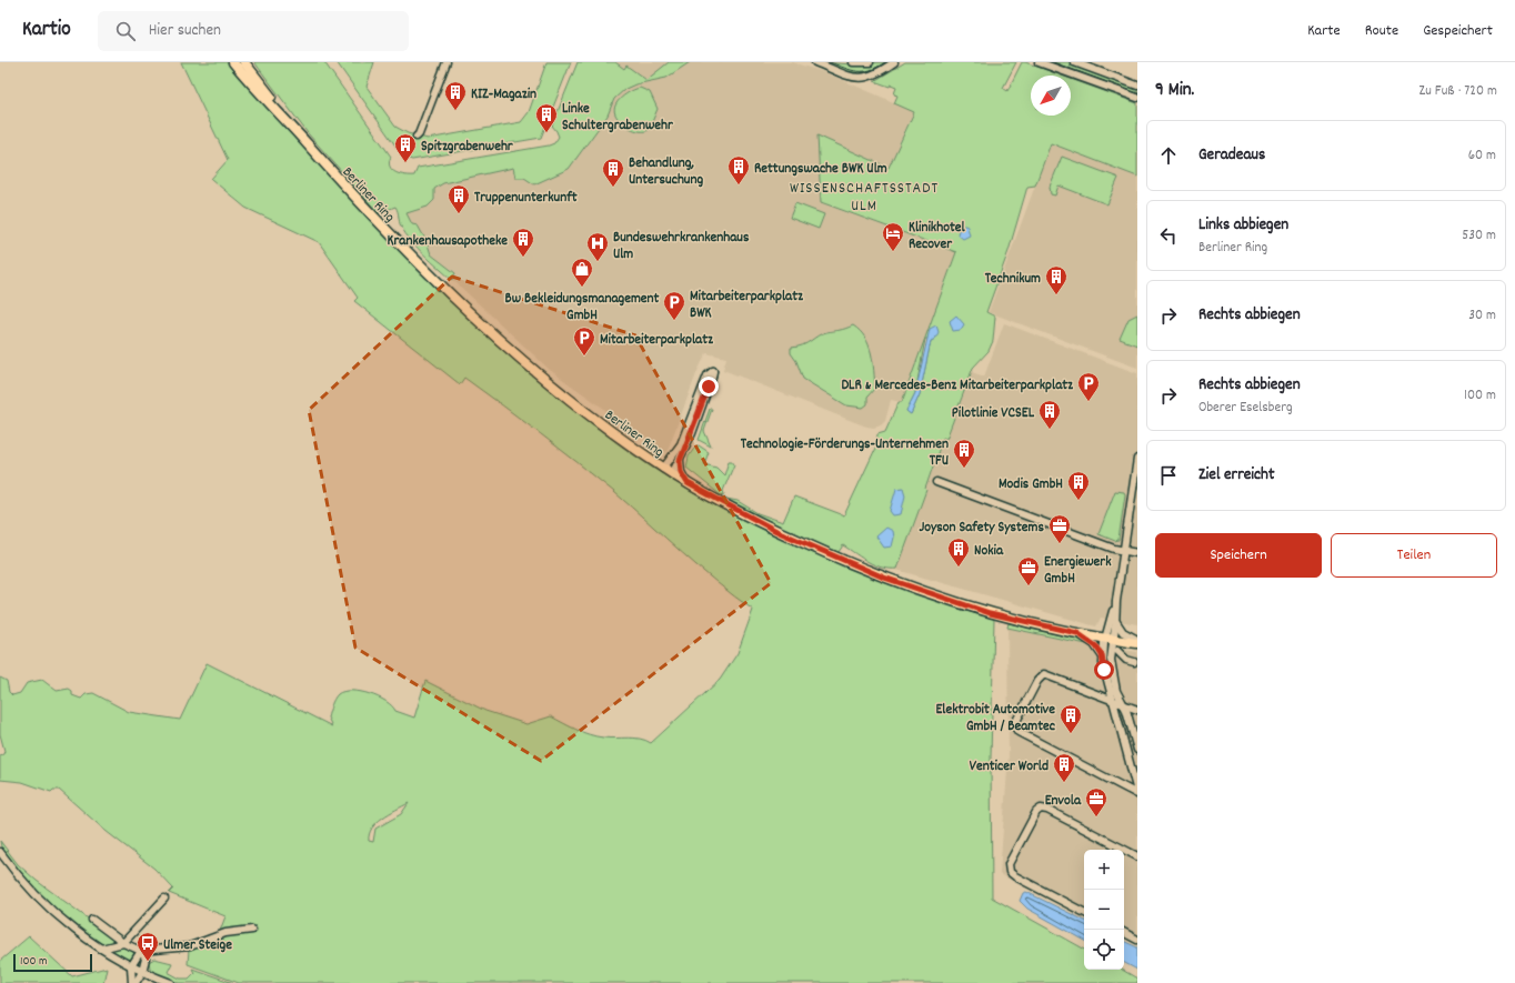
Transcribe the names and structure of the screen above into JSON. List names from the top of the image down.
{
  "streets": {
    "main road": ["Berliner Ring"]
  },
  "districts": ["WISSENSCHAFTSSTADT ULM"],
  "places": {
    "building": [
      "KIZ-Magazin",
      "Linke Schultergrabenwehr",
      "Spitzgrabenwehr",
      "Rettungswache BWK Ulm",
      "Behandlung, Untersuchung",
      "Truppenunterkunft",
      "Krankenhausapotheke",
      "Technikum",
      "Pilotlinie VCSEL",
      "Technologie-Förderungs-Unternehmen TFU",
      "Modis GmbH",
      "Nokia",
      "Elektrobit Automotive GmbH / Beamtec",
      "Venticer World"
    ],
    "hotel": ["Klinikhotel Recover"],
    "hospital": ["Bundeswehrkrankenhaus Ulm"],
    "shop": ["Bw Bekleidungsmanagement GmbH"],
    "parking": ["Mitarbeiterparkplatz BWK", "Mitarbeiterparkplatz", "DLR & Mercedes-Benz Mitarbeiterparkplatz"],
    "office": ["Joyson Safety Systems", "Energiewerk GmbH", "Envola"],
    "bus stop": ["Ulmer Steige"]
  },
  "scale_bar": "100 m",
  "north": "bottom left",
  "page": {
    "header": "Kartio",
    "search": "Hier suchen",
    "nav": ["Karte", "Route", "Gespeichert"],
    "heading": ["9 Min.", "Zu Fuß · 720 m"],
    "list": [
      ["Geradeaus", "60 m"],
      ["Links abbiegen", "Berliner Ring", "530 m"],
      ["Rechts abbiegen", "30 m"],
      ["Rechts abbiegen", "Oberer Eselsberg", "100 m"],
      "Ziel erreicht"
    ],
    "buttons": ["Speichern", "Teilen"],
    "map_buttons": ["+", "−"],
    "scale": "100 m"
  }
}
